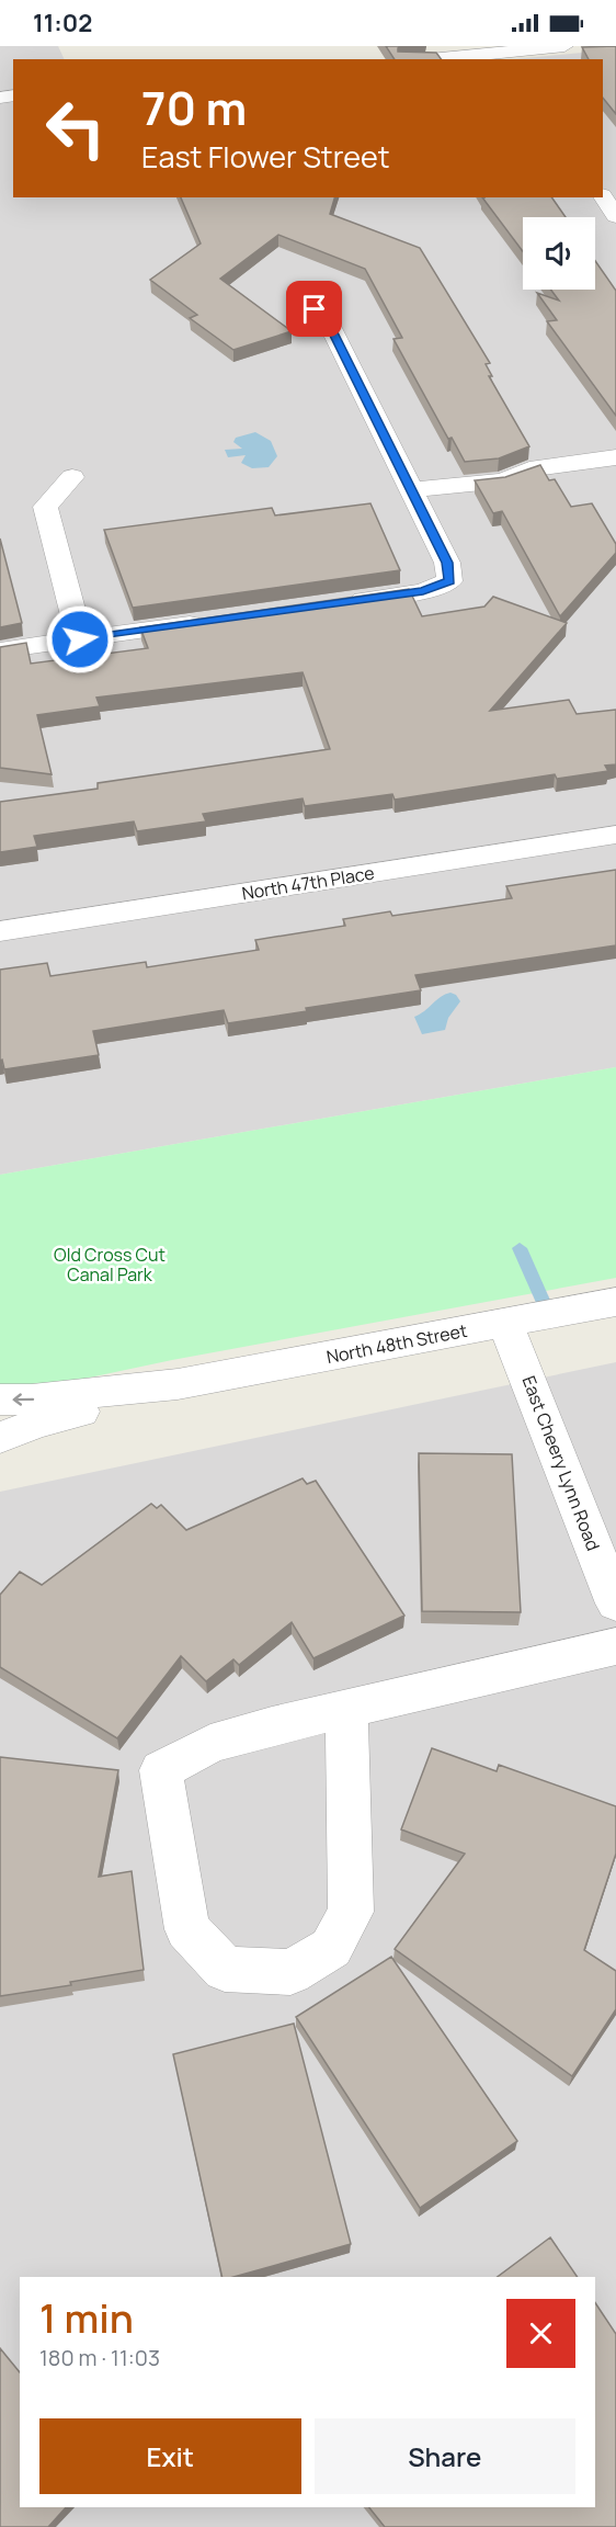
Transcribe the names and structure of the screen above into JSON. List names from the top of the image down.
{
  "streets": {
    "street": ["North 47th Place", "North 48th Street", "East Cheery Lynn Road"]
  },
  "crossings": [
    ["North 48th Street", "East Cheery Lynn Road"]
  ],
  "parks": ["Old Cross Cut Canal Park"],
  "page": {
    "status": "11:02",
    "turn": ["70 m", "East Flower Street"],
    "heading": ["1 min", "180 m · 11:03"],
    "buttons": ["Exit", "Share"]
  }
}
